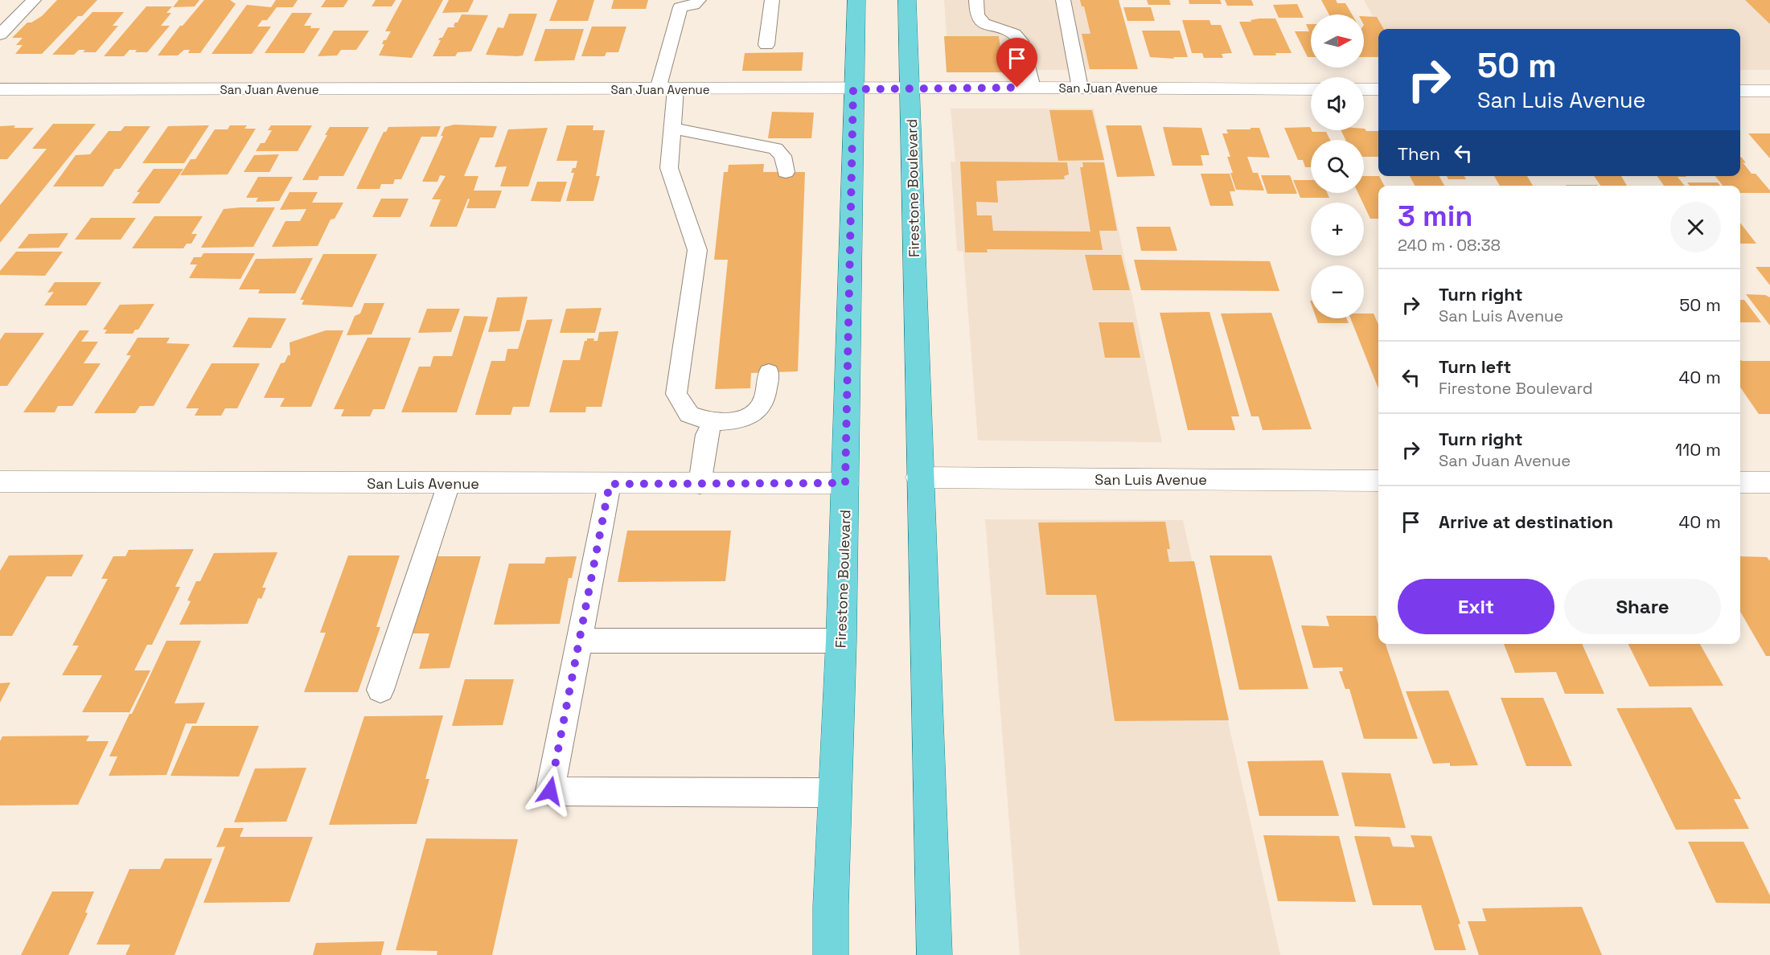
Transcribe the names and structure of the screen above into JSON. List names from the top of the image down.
{
  "streets": {
    "main road": ["Firestone Boulevard"],
    "street": ["San Juan Avenue", "San Luis Avenue"]
  },
  "crossings": [
    ["San Juan Avenue", "Firestone Boulevard"],
    ["Firestone Boulevard", "San Luis Avenue"]
  ],
  "north": "right",
  "page": {
    "map_buttons": ["+", "−"],
    "turn": ["50 m", "San Luis Avenue"],
    "then": "Then",
    "heading": ["3 min", "240 m · 08:38"],
    "list": [
      {
        "name": "Turn right",
        "note": "San Luis Avenue",
        "value": "50 m"
      },
      {
        "name": "Turn left",
        "note": "Firestone Boulevard",
        "value": "40 m"
      },
      {
        "name": "Turn right",
        "note": "San Juan Avenue",
        "value": "110 m"
      },
      {
        "name": "Arrive at destination",
        "value": "40 m"
      }
    ],
    "buttons": ["Exit", "Share"]
  }
}
